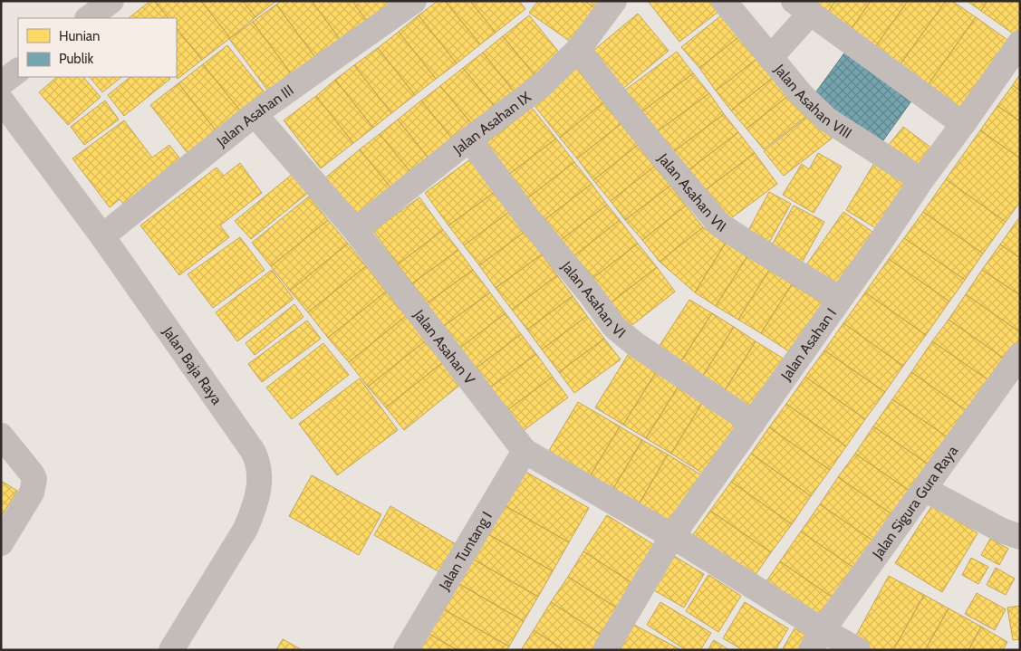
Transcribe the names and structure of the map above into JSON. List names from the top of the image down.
{
  "streets": {
    "street": [
      "Jalan Asahan VIII",
      "Jalan Asahan III",
      "Jalan Asahan IX",
      "Jalan Asahan VII",
      "Jalan Asahan VI",
      "Jalan Asahan I",
      "Jalan Asahan V",
      "Jalan Baja Raya",
      "Jalan Sigura Gura Raya",
      "Jalan Tuntang I"
    ]
  },
  "crossings": [
    ["Jalan Asahan VIII", "Jalan Asahan I"],
    ["Jalan Asahan III", "Jalan Asahan V"],
    ["Jalan Asahan III", "Jalan Baja Raya"],
    ["Jalan Asahan IX", "Jalan Asahan VII"],
    ["Jalan Asahan IX", "Jalan Asahan VI"],
    ["Jalan Asahan IX", "Jalan Asahan V"],
    ["Jalan Asahan VII", "Jalan Asahan I"],
    ["Jalan Asahan VI", "Jalan Asahan I"],
    ["Jalan Asahan I", "Jalan Asahan V"],
    ["Jalan Asahan V", "Jalan Sigura Gura Raya"],
    ["Jalan Asahan V", "Jalan Tuntang I"]
  ],
  "legend": ["Hunian", "Publik"]
}
